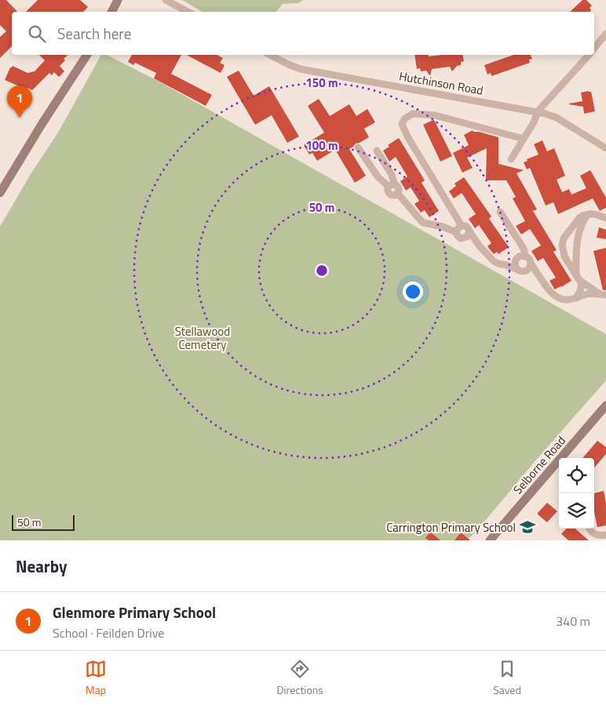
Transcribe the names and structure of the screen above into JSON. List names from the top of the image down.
{
  "streets": {
    "street": ["Hutchinson Road", "Selborne Road"]
  },
  "parks": ["Stellawood Cemetery"],
  "places": {
    "school or university": ["Carrington Primary School"]
  },
  "scale_bar": "50 m",
  "page": {
    "search": "Search here",
    "pins": "1",
    "scale": "50 m",
    "heading": "Nearby",
    "list": [
      {
        "mark": "1",
        "name": "Glenmore Primary School",
        "note": "School · Feilden Drive",
        "value": "340 m"
      }
    ],
    "nav": ["Map", "Directions", "Saved"]
  },
  "rings": ["150 m", "100 m", "50 m"]
}
